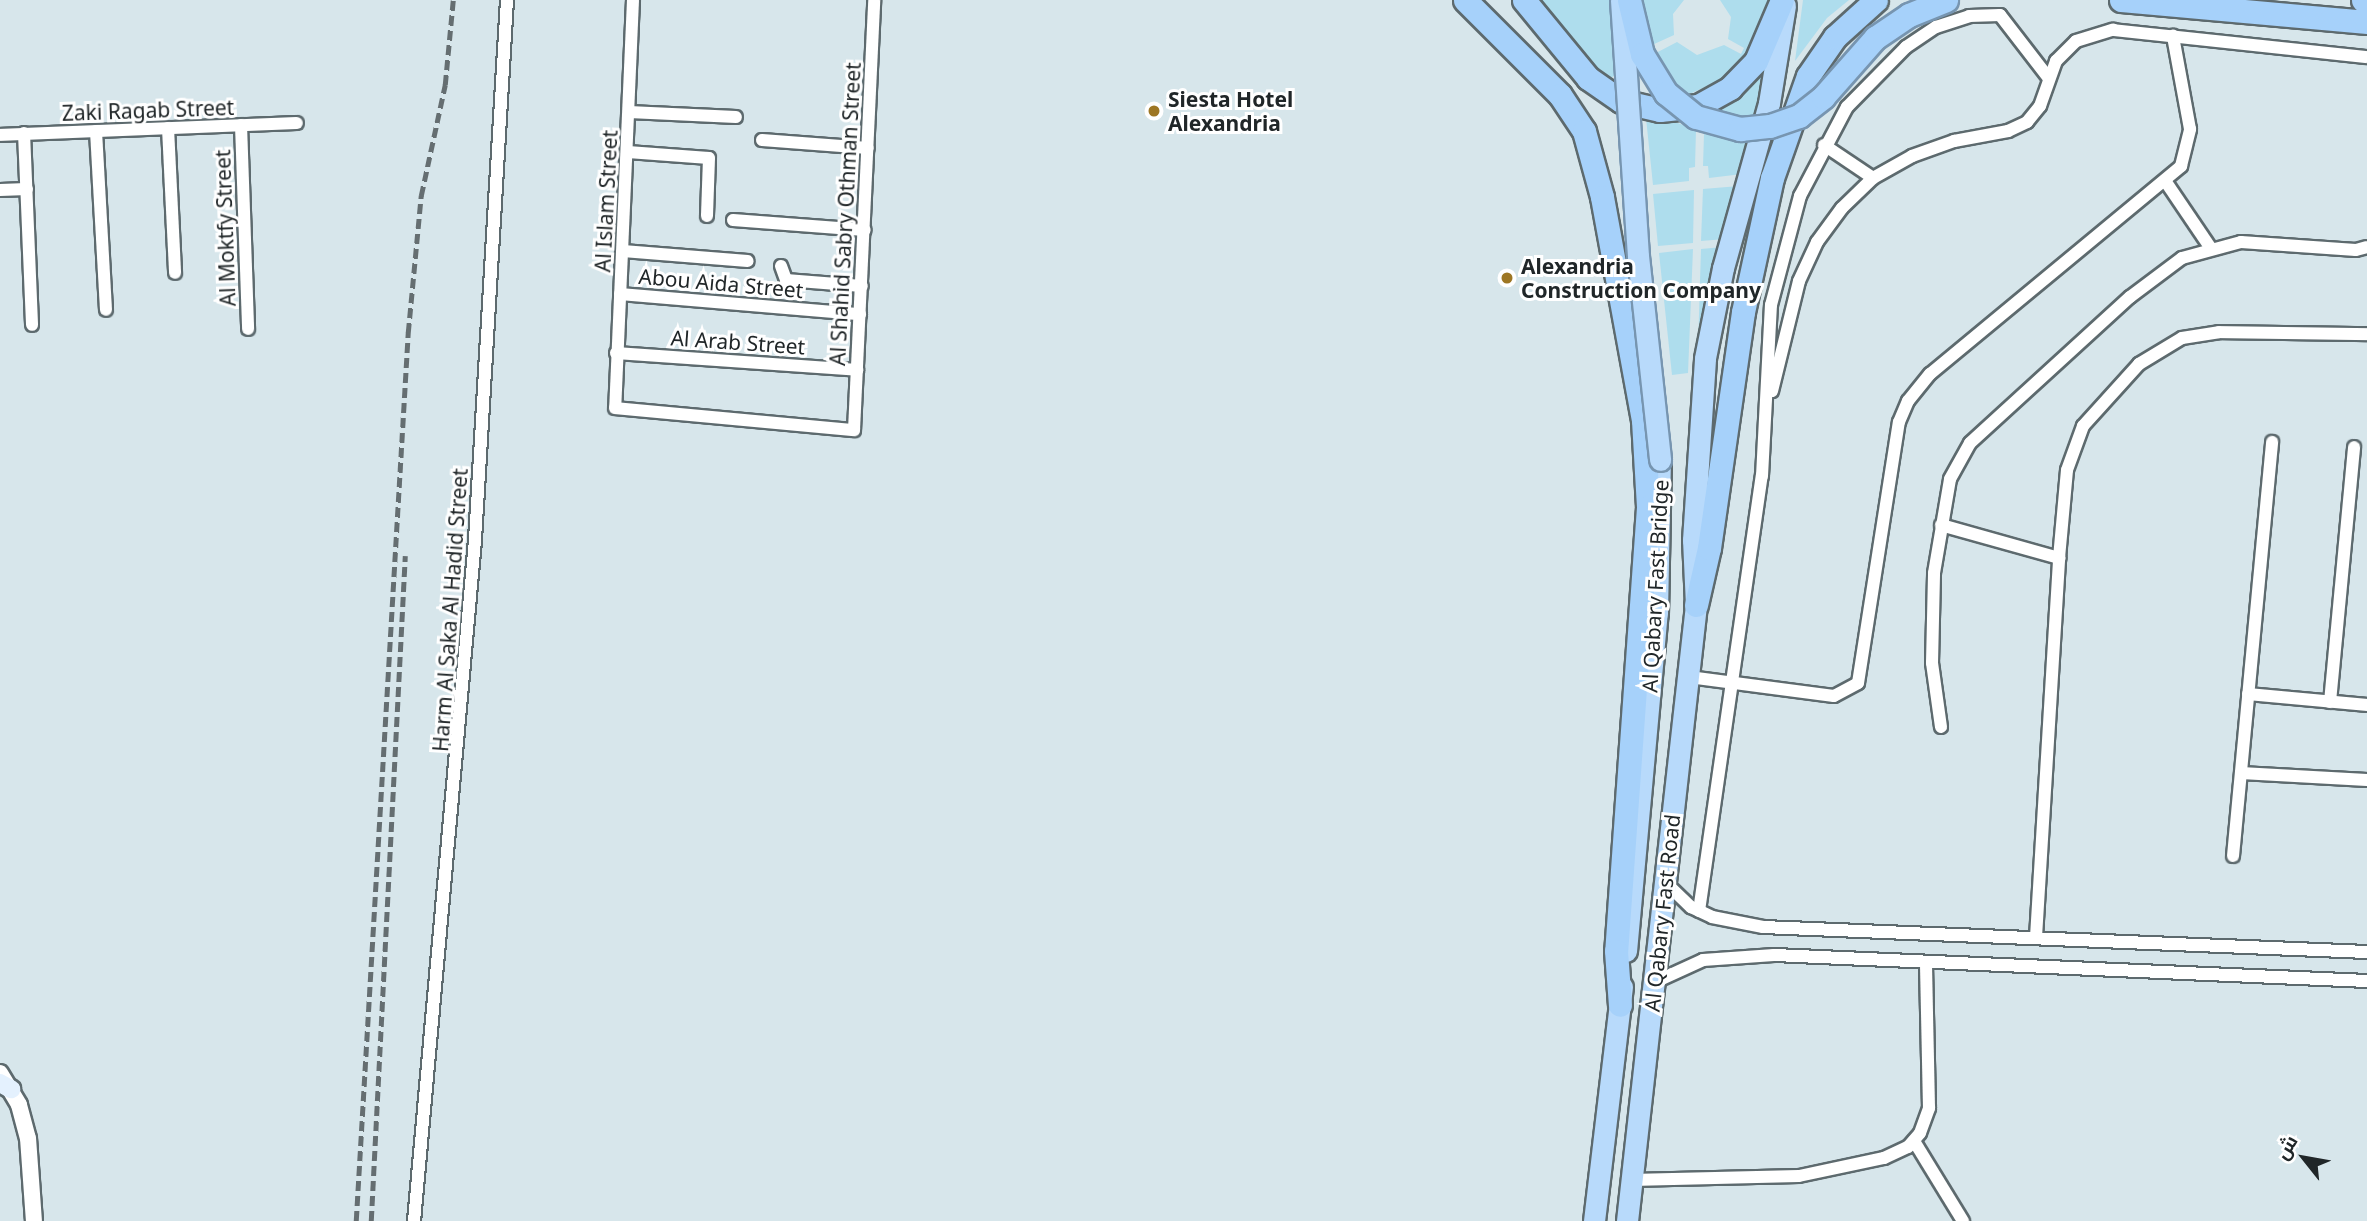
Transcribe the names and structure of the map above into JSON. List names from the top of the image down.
{
  "streets": {
    "highway": ["Al Qabary Fast Bridge", "Al Qabary Fast Road"],
    "street": [
      "Zaki Ragab Street",
      "Al Islam Street",
      "Al Shahid Sabry Othman Street",
      "Al Moktfy Street",
      "Abou Aida Street",
      "Al Arab Street",
      "Harm Al Saka Al Hadid Street"
    ]
  },
  "crossings": [
    ["Zaki Ragab Street", "Al Moktfy Street"],
    ["Al Islam Street", "Al Shahid Sabry Othman Street"],
    ["Al Islam Street", "Abou Aida Street"],
    ["Al Islam Street", "Al Arab Street"],
    ["Al Shahid Sabry Othman Street", "Abou Aida Street"],
    ["Al Shahid Sabry Othman Street", "Al Arab Street"],
    ["Al Qabary Fast Bridge", "Al Qabary Fast Road"]
  ],
  "places": ["Siesta Hotel Alexandria", "Alexandria Construction Company"],
  "north": "top left"
}
